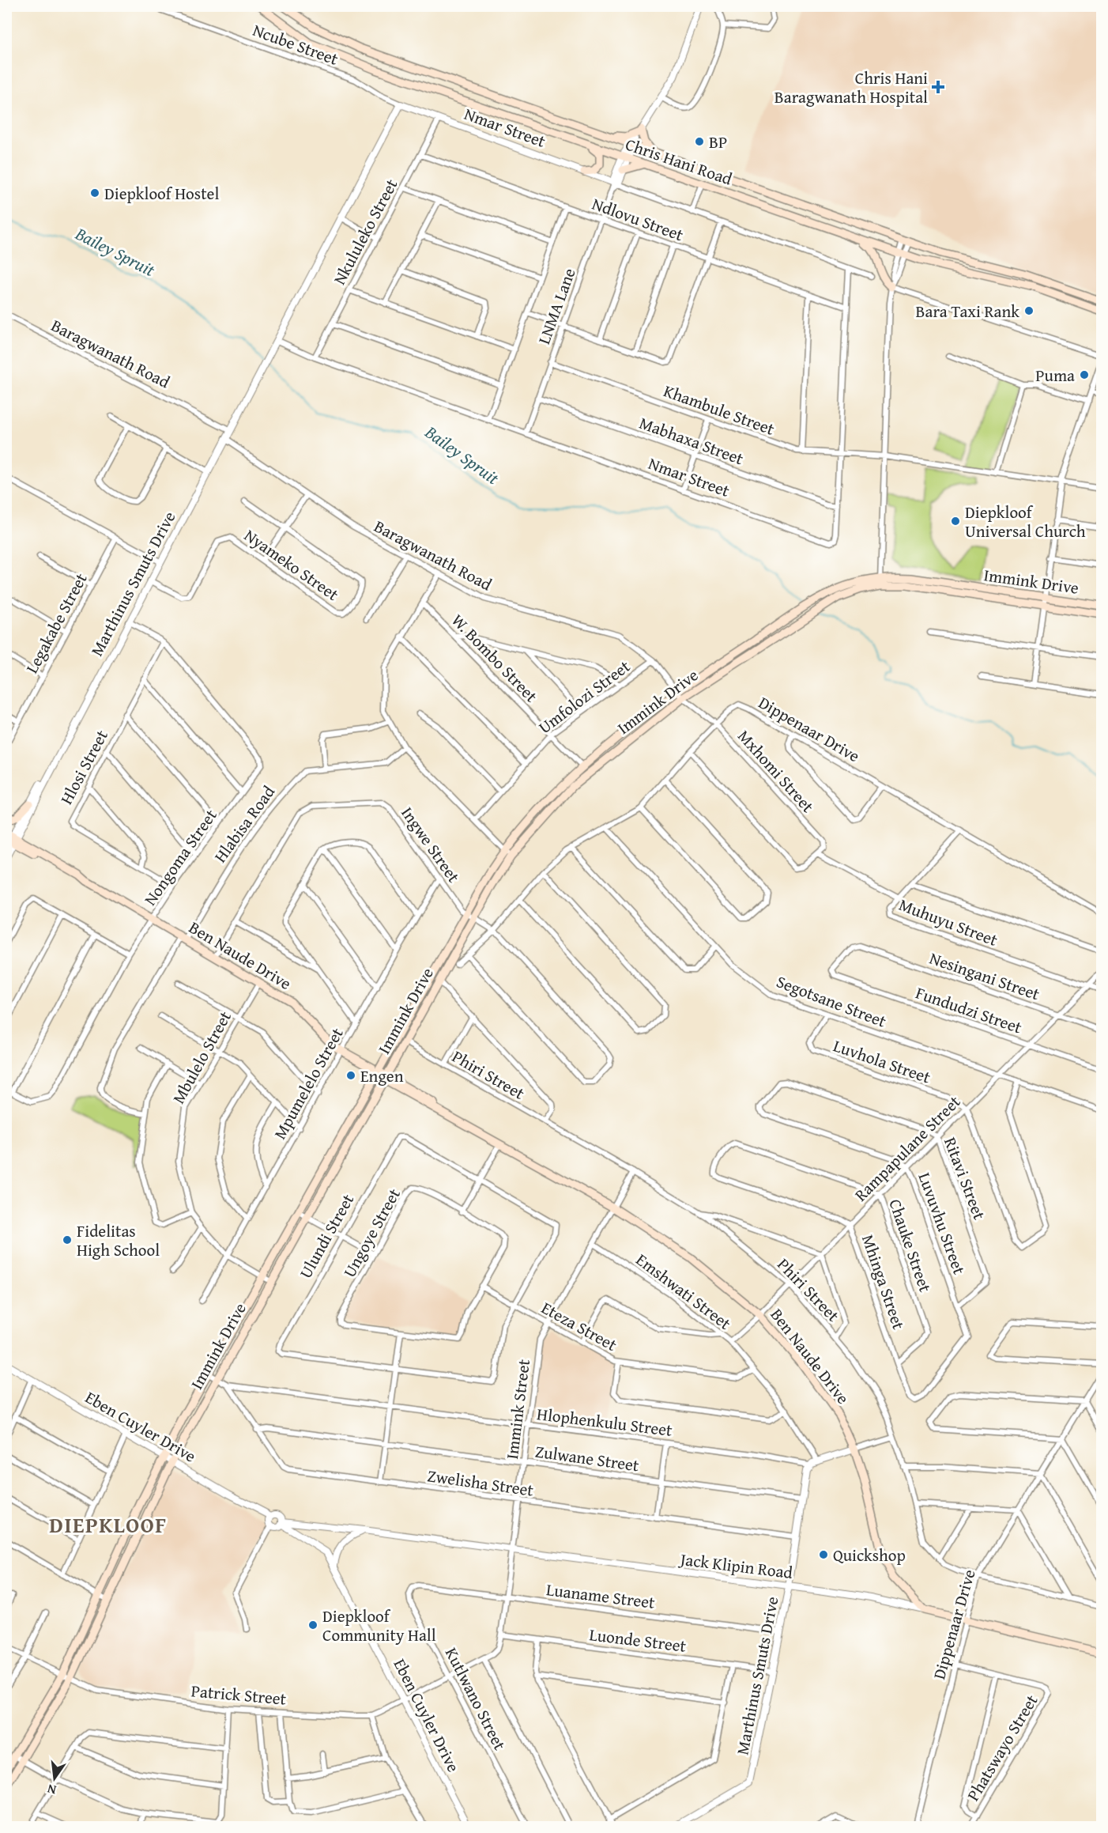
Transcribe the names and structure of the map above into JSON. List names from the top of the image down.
{
  "streets": {
    "main road": [
      "Chris Hani Road",
      "Immink Drive",
      "Ben Naude Drive",
      "Jack Klipin Road"
    ],
    "street": [
      "Ncube Street",
      "Nmar Street",
      "Ndlovu Street",
      "Nkululeko Street",
      "LNMA Lane",
      "Baragwanath Road",
      "Khambule Street",
      "Mabhaxa Street",
      "Nyameko Street",
      "Marthinus Smuts Drive",
      "Legakabe Street",
      "W. Bombo Street",
      "Umfolozi Street",
      "Dippenaar Drive",
      "Hlosi Street",
      "Mxhomi Street",
      "Hlabisa Road",
      "Ingwe Street",
      "Nongoma Street",
      "Muhuyu Street",
      "Nesingani Street",
      "Segotsane Street",
      "Fundudzi Street",
      "Mbulelo Street",
      "Luvhola Street",
      "Phiri Street",
      "Mpumelelo Street",
      "Rampapulane Street",
      "Ritavi Street",
      "Luvuvhu Street",
      "Ungoye Street",
      "Ulundi Street",
      "Chauke Street",
      "Mhinga Street",
      "Emshwati Street",
      "Eteza Street",
      "Immink Street",
      "Hlophenkulu Street",
      "Eben Cuyler Drive",
      "Zulwane Street",
      "Zwelisha Street",
      "Luaname Street",
      "Luonde Street",
      "Patrick Street",
      "Kutlwano Street",
      "Phatswayo Street"
    ]
  },
  "crossings": [
    ["Ncube Street", "Nmar Street"],
    ["Nmar Street", "Ndlovu Street"],
    ["Nmar Street", "Nkululeko Street"],
    ["Nmar Street", "LNMA Lane"],
    ["Nmar Street", "Khambule Street"],
    ["Nmar Street", "Mabhaxa Street"],
    ["Ndlovu Street", "Nkululeko Street"],
    ["Ndlovu Street", "LNMA Lane"],
    ["LNMA Lane", "Khambule Street"],
    ["LNMA Lane", "Mabhaxa Street"],
    ["Baragwanath Road", "Immink Drive"],
    ["Baragwanath Road", "Marthinus Smuts Drive"],
    ["Baragwanath Road", "Umfolozi Street"],
    ["Baragwanath Road", "Mxhomi Street"],
    ["Nyameko Street", "Marthinus Smuts Drive"],
    ["Immink Drive", "W. Bombo Street"],
    ["Immink Drive", "Mxhomi Street"],
    ["Immink Drive", "Ingwe Street"],
    ["Immink Drive", "Ben Naude Drive"],
    ["Immink Drive", "Mbulelo Street"],
    ["Immink Drive", "Phiri Street"],
    ["Immink Drive", "Eben Cuyler Drive"],
    ["Immink Drive", "Zwelisha Street"],
    ["Immink Drive", "Patrick Street"],
    ["Marthinus Smuts Drive", "Nongoma Street"],
    ["Marthinus Smuts Drive", "Ben Naude Drive"],
    ["Marthinus Smuts Drive", "Hlophenkulu Street"],
    ["Marthinus Smuts Drive", "Zulwane Street"],
    ["Marthinus Smuts Drive", "Zwelisha Street"],
    ["Marthinus Smuts Drive", "Jack Klipin Road"],
    ["Marthinus Smuts Drive", "Luaname Street"],
    ["Marthinus Smuts Drive", "Luonde Street"],
    ["W. Bombo Street", "Umfolozi Street"],
    ["Dippenaar Drive", "Mxhomi Street"],
    ["Dippenaar Drive", "Ingwe Street"],
    ["Dippenaar Drive", "Muhuyu Street"],
    ["Dippenaar Drive", "Segotsane Street"],
    ["Dippenaar Drive", "Phiri Street"],
    ["Dippenaar Drive", "Jack Klipin Road"],
    ["Dippenaar Drive", "Phatswayo Street"],
    ["Hlosi Street", "Nongoma Street"],
    ["Hlabisa Road", "Ben Naude Drive"],
    ["Ingwe Street", "Ben Naude Drive"],
    ["Ingwe Street", "Mpumelelo Street"],
    ["Nongoma Street", "Ben Naude Drive"],
    ["Muhuyu Street", "Rampapulane Street"],
    ["Ben Naude Drive", "Mbulelo Street"],
    ["Ben Naude Drive", "Mpumelelo Street"],
    ["Ben Naude Drive", "Rampapulane Street"],
    ["Ben Naude Drive", "Immink Street"],
    ["Ben Naude Drive", "Jack Klipin Road"],
    ["Nesingani Street", "Fundudzi Street"],
    ["Nesingani Street", "Rampapulane Street"],
    ["Segotsane Street", "Luvhola Street"],
    ["Segotsane Street", "Rampapulane Street"],
    ["Fundudzi Street", "Rampapulane Street"],
    ["Mbulelo Street", "Mpumelelo Street"],
    ["Luvhola Street", "Rampapulane Street"],
    ["Phiri Street", "Rampapulane Street"],
    ["Phiri Street", "Immink Street"],
    ["Rampapulane Street", "Ritavi Street"],
    ["Rampapulane Street", "Luvuvhu Street"],
    ["Rampapulane Street", "Chauke Street"],
    ["Rampapulane Street", "Mhinga Street"],
    ["Rampapulane Street", "Emshwati Street"],
    ["Ritavi Street", "Luvuvhu Street"],
    ["Luvuvhu Street", "Mhinga Street"],
    ["Ungoye Street", "Eteza Street"],
    ["Chauke Street", "Mhinga Street"],
    ["Emshwati Street", "Eteza Street"],
    ["Emshwati Street", "Immink Street"],
    ["Eteza Street", "Immink Street"],
    ["Immink Street", "Hlophenkulu Street"],
    ["Immink Street", "Eben Cuyler Drive"],
    ["Immink Street", "Zulwane Street"],
    ["Immink Street", "Zwelisha Street"],
    ["Immink Street", "Jack Klipin Road"],
    ["Immink Street", "Luaname Street"],
    ["Immink Street", "Luonde Street"],
    ["Immink Street", "Patrick Street"],
    ["Immink Street", "Kutlwano Street"],
    ["Hlophenkulu Street", "Zwelisha Street"],
    ["Eben Cuyler Drive", "Patrick Street"],
    ["Zulwane Street", "Zwelisha Street"],
    ["Luaname Street", "Kutlwano Street"]
  ],
  "districts": ["DIEPKLOOF"],
  "water": ["Bailey Spruit"],
  "places": {
    "health": ["Chris Hani Baragwanath Hospital"],
    "other": [
      "BP",
      "Diepkloof Hostel",
      "Bara Taxi Rank",
      "Puma",
      "Diepkloof Universal Church",
      "Engen",
      "Fidelitas High School",
      "Quickshop",
      "Diepkloof Community Hall"
    ]
  },
  "north": "bottom"
}
